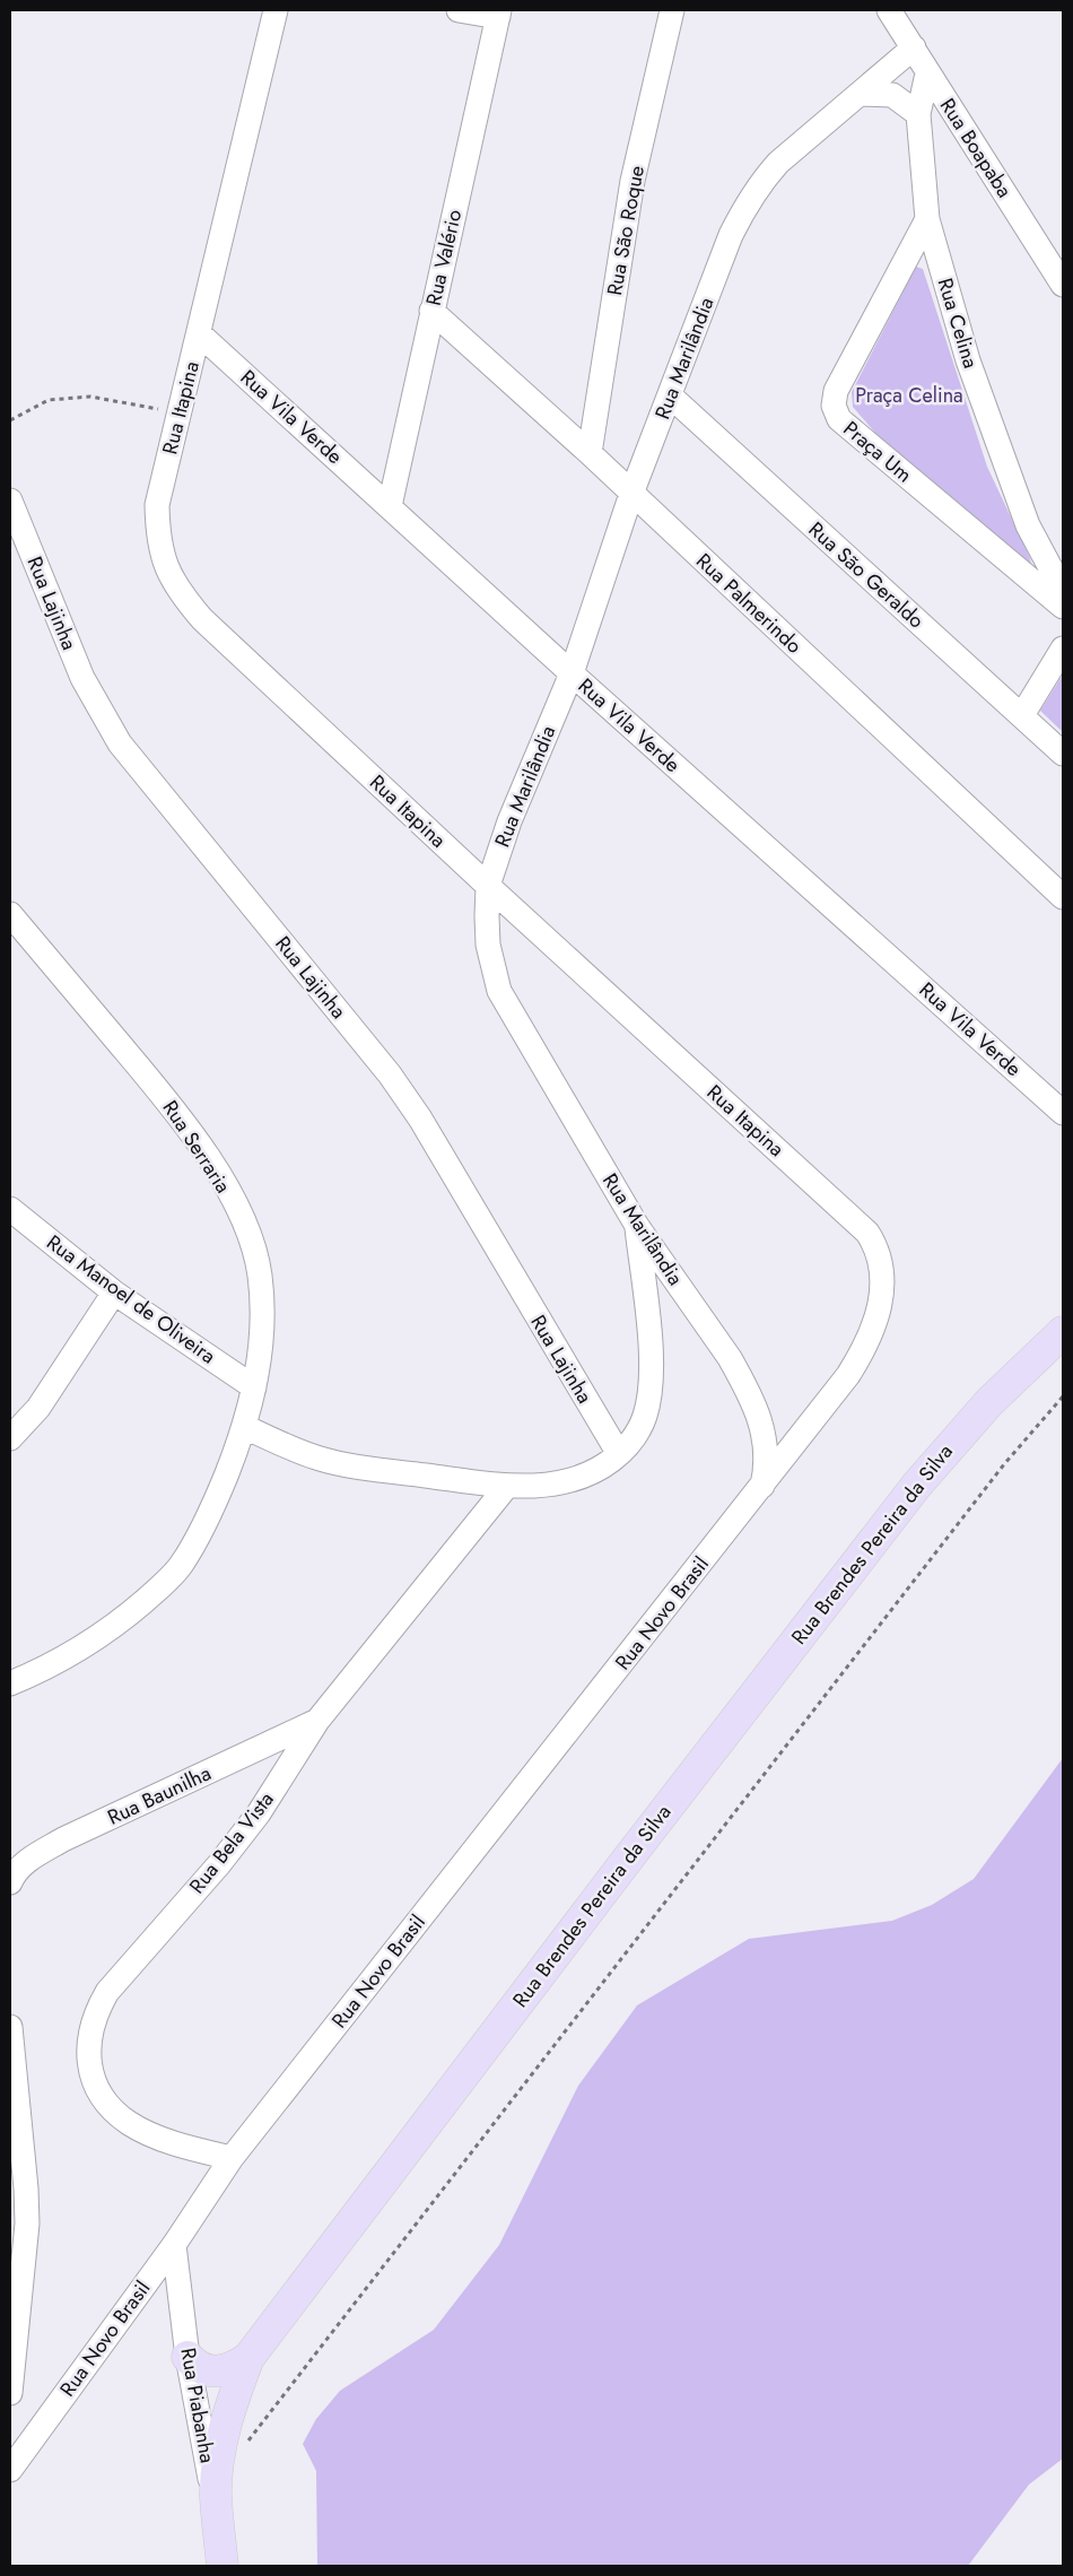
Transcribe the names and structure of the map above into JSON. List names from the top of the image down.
{
  "streets": {
    "main road": ["Rua Brendes Pereira da Silva", "Rua Piabanha"],
    "street": [
      "Rua Boapaba",
      "Rua São Roque",
      "Rua Valério",
      "Rua Celina",
      "Rua Marilândia",
      "Rua Itapina",
      "Rua Vila Verde",
      "Praça Um",
      "Rua São Geraldo",
      "Rua Lajinha",
      "Rua Palmerindo",
      "Rua Serraria",
      "Rua Manoel de Oliveira",
      "Rua Novo Brasil",
      "Rua Baunilha",
      "Rua Bela Vista"
    ]
  },
  "crossings": [
    ["Rua Boapaba", "Rua Celina"],
    ["Rua Boapaba", "Rua Marilândia"],
    ["Rua São Roque", "Rua Palmerindo"],
    ["Rua Valério", "Rua Vila Verde"],
    ["Rua Valério", "Rua Palmerindo"],
    ["Rua Celina", "Praça Um"],
    ["Rua Marilândia", "Rua Itapina"],
    ["Rua Marilândia", "Rua Vila Verde"],
    ["Rua Marilândia", "Rua São Geraldo"],
    ["Rua Marilândia", "Rua Palmerindo"],
    ["Rua Marilândia", "Rua Novo Brasil"],
    ["Rua Itapina", "Rua Vila Verde"],
    ["Rua Itapina", "Rua Novo Brasil"],
    ["Rua Serraria", "Rua Manoel de Oliveira"],
    ["Rua Brendes Pereira da Silva", "Rua Piabanha"],
    ["Rua Novo Brasil", "Rua Bela Vista"],
    ["Rua Novo Brasil", "Rua Piabanha"],
    ["Rua Baunilha", "Rua Bela Vista"]
  ],
  "parks": ["Praça Celina"]
}
